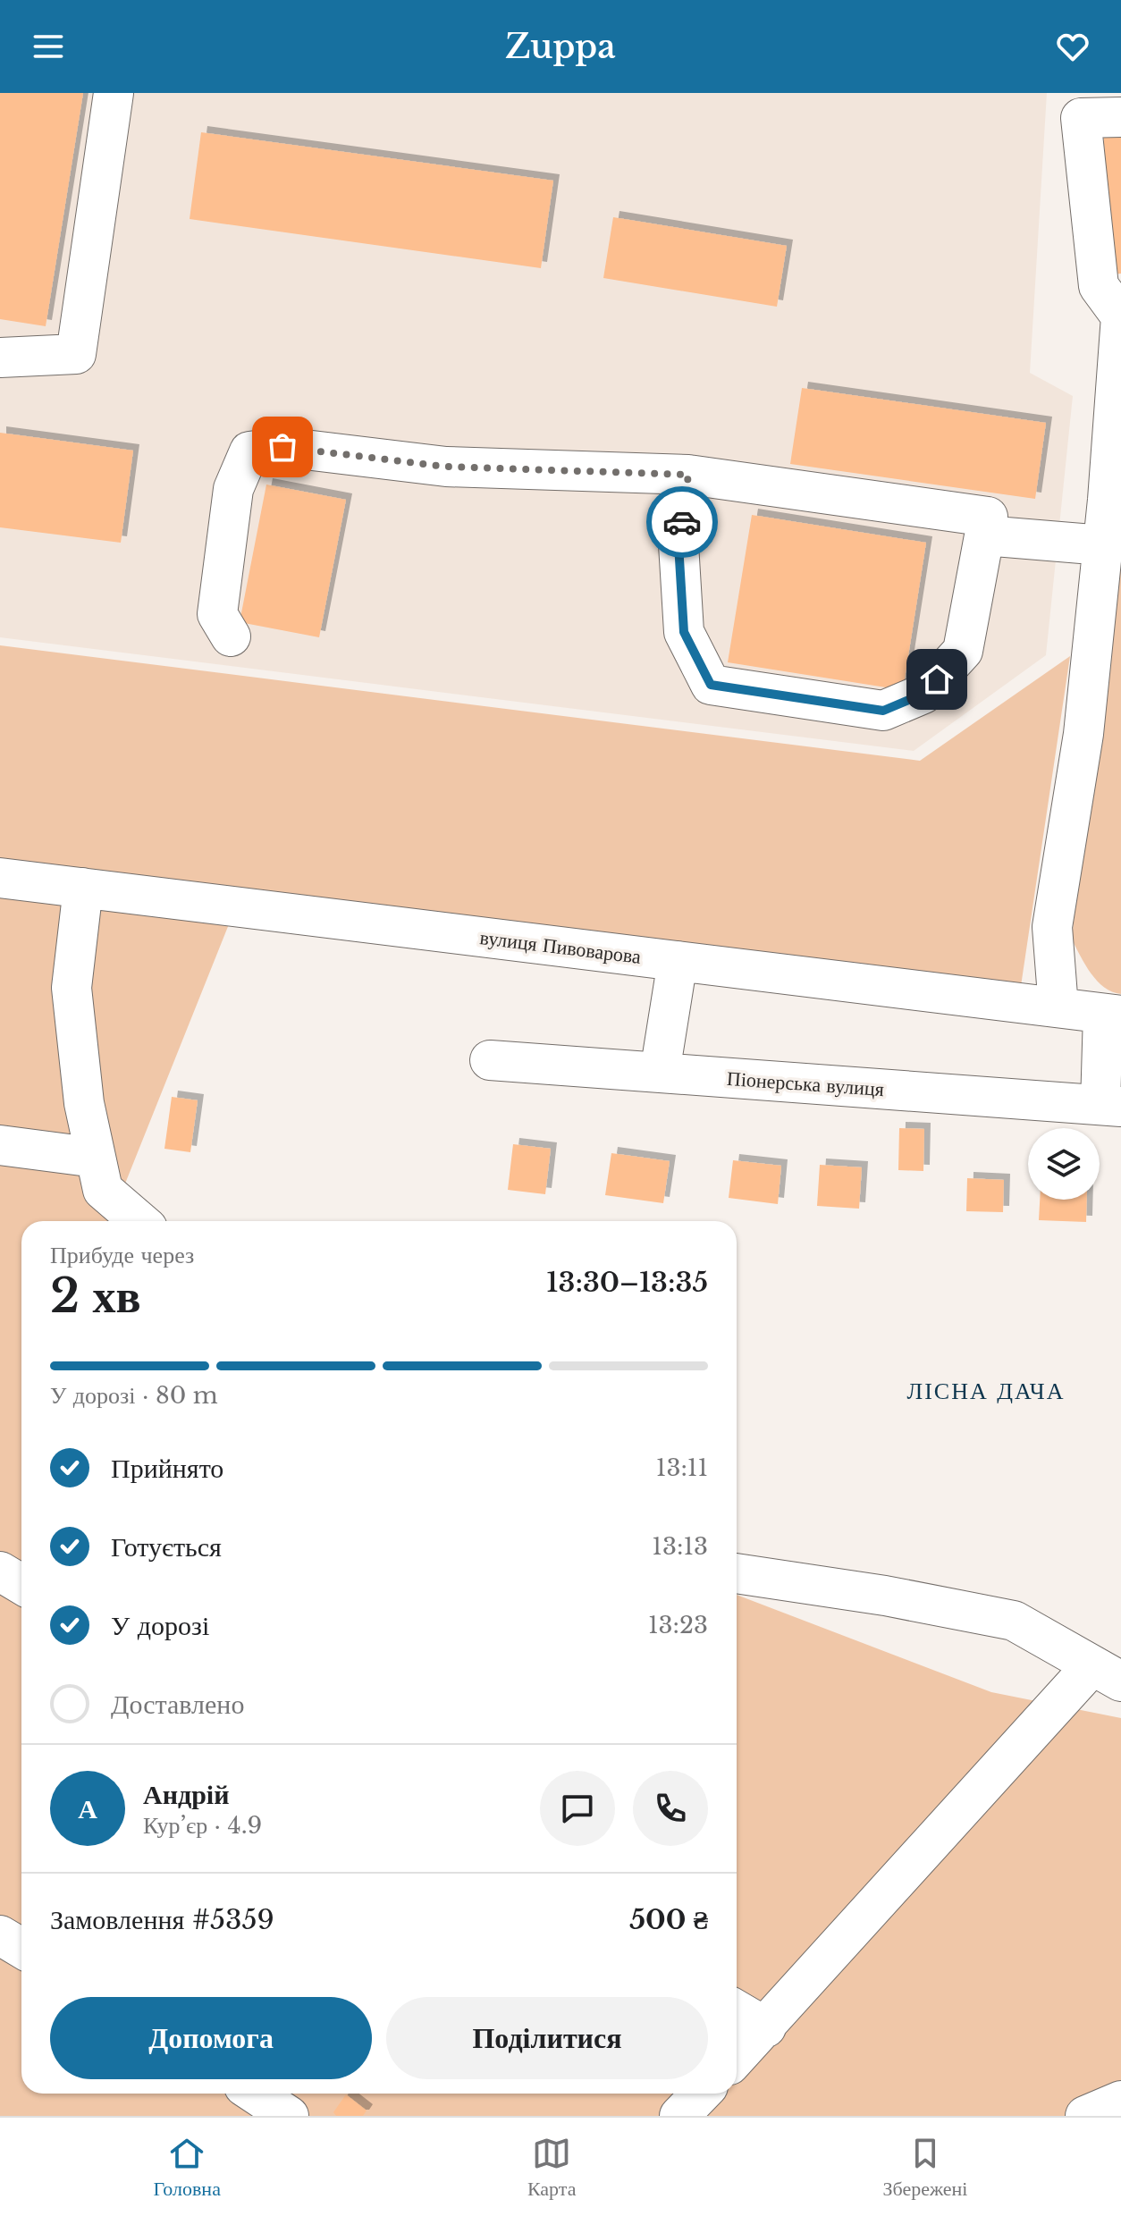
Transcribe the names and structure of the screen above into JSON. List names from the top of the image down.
{
  "streets": {
    "street": ["вулиця Пивоварова", "Піонерська вулиця"]
  },
  "districts": ["ЛІСНА ДАЧА"],
  "page": {
    "header": "Zuppa",
    "heading": ["2 хв", "Прибуде через", "13:30–13:35"],
    "panel": [
      "Андрій",
      "Кур’єр · 4.9",
      "Замовлення #5359",
      "500 ₴"
    ],
    "bar": "У дорозі · 80 m",
    "list": [
      ["Прийнято", "13:11"],
      ["Готується", "13:13"],
      ["У дорозі", "13:23"],
      "Доставлено"
    ],
    "round": "А",
    "buttons": ["Допомога", "Поділитися"],
    "tabs": ["Головна", "Карта", "Збережені"]
  }
}
